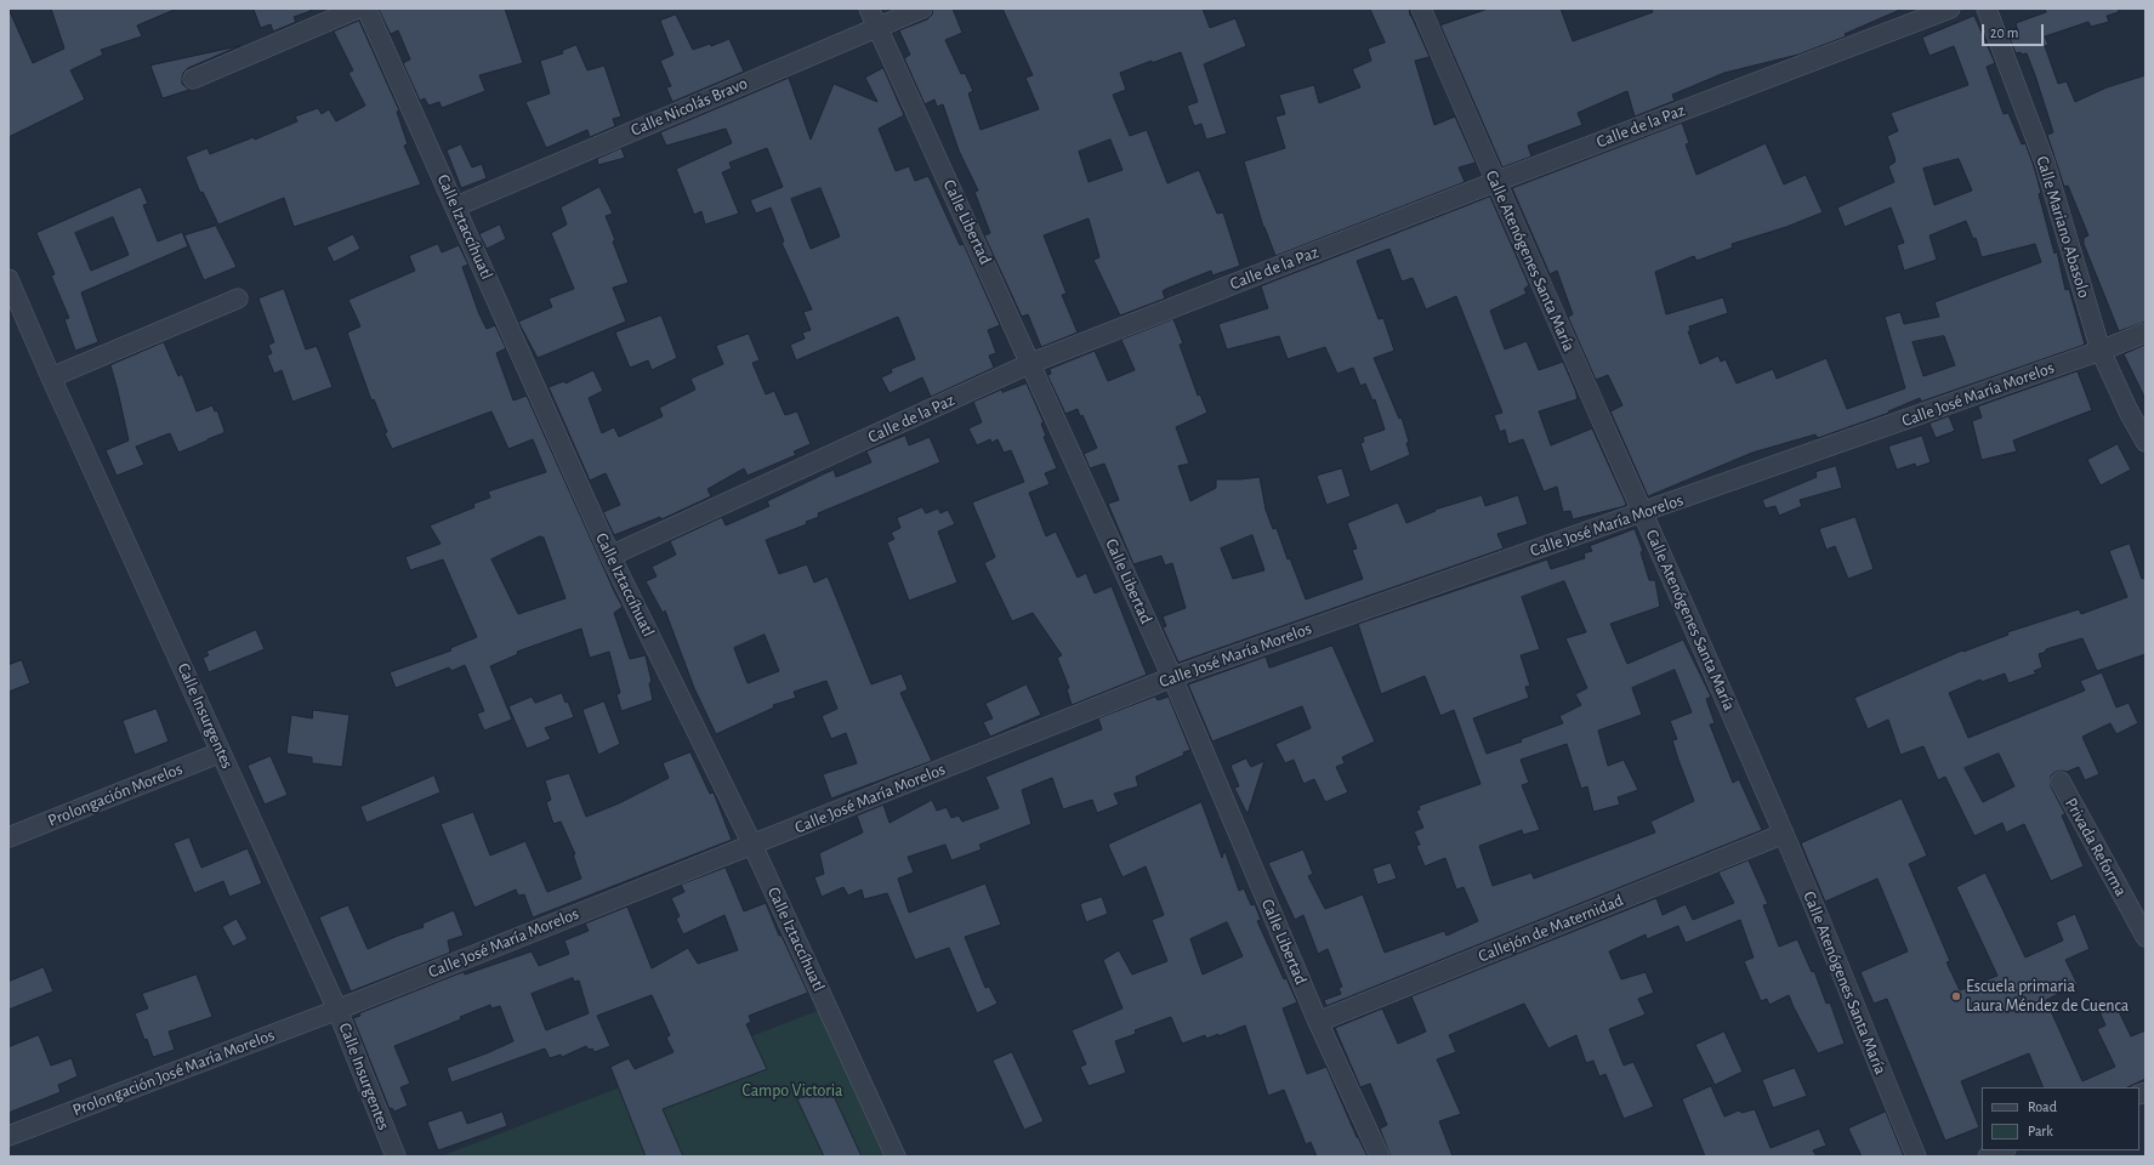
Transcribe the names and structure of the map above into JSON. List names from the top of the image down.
{
  "streets": {
    "street": [
      "Calle Nicolás Bravo",
      "Calle de la Paz",
      "Calle Libertad",
      "Calle Iztaccíhuatl",
      "Calle Mariano Abasolo",
      "Calle Atenógenes Santa María",
      "Calle José María Morelos",
      "Calle Insurgentes",
      "Prolongación Morelos",
      "Privada Reforma",
      "Callejón de Maternidad",
      "Prolongación José María Morelos"
    ]
  },
  "crossings": [
    ["Calle Nicolás Bravo", "Calle Libertad"],
    ["Calle Nicolás Bravo", "Calle Iztaccíhuatl"],
    ["Calle de la Paz", "Calle Libertad"],
    ["Calle de la Paz", "Calle Iztaccíhuatl"],
    ["Calle de la Paz", "Calle Atenógenes Santa María"],
    ["Calle Libertad", "Calle José María Morelos"],
    ["Calle Libertad", "Callejón de Maternidad"],
    ["Calle Iztaccíhuatl", "Calle José María Morelos"],
    ["Calle Mariano Abasolo", "Calle José María Morelos"],
    ["Calle Atenógenes Santa María", "Calle José María Morelos"],
    ["Calle Atenógenes Santa María", "Callejón de Maternidad"],
    ["Calle José María Morelos", "Calle Insurgentes"],
    ["Calle José María Morelos", "Prolongación José María Morelos"],
    ["Calle Insurgentes", "Prolongación Morelos"],
    ["Calle Insurgentes", "Prolongación José María Morelos"]
  ],
  "parks": ["Campo Victoria"],
  "places": ["Escuela primaria Laura Méndez de Cuenca"],
  "legend": ["Road", "Park"],
  "scale_bar": "20 m"
}
